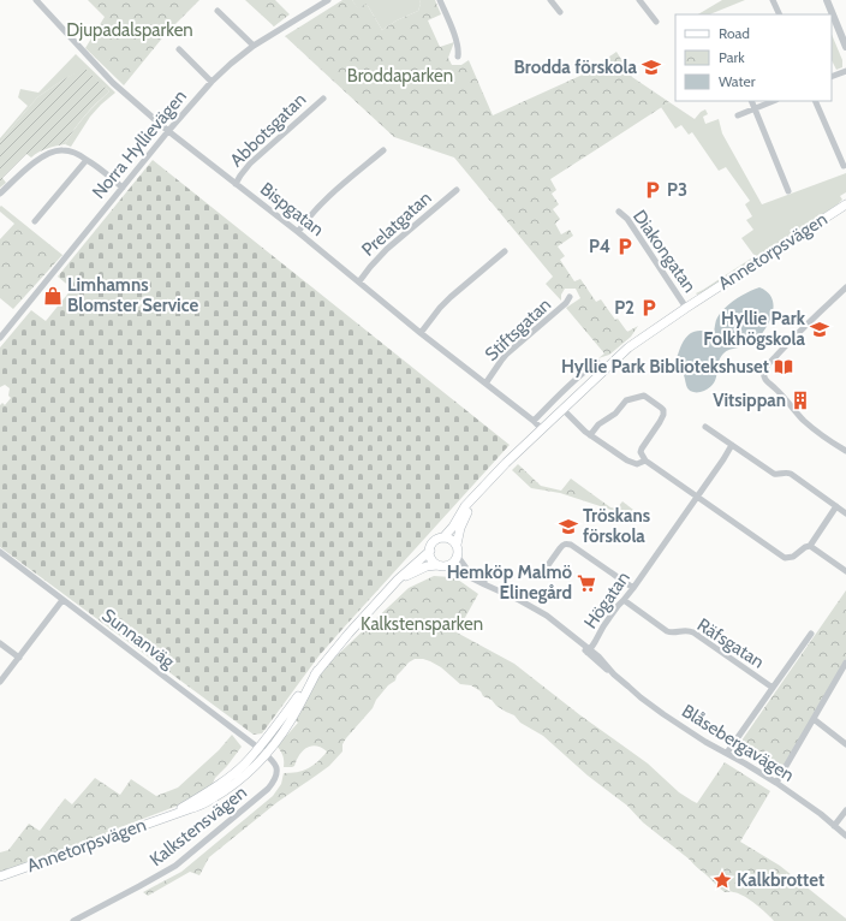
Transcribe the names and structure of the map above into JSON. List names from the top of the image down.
{
  "streets": {
    "main road": ["Annetorpsvägen"],
    "street": [
      "Abbotsgatan",
      "Norra Hyllievägen",
      "Bispgatan",
      "Prelatgatan",
      "Diakongatan",
      "Stiftsgatan",
      "Högatan",
      "Sunnanväg",
      "Räfsgatan",
      "Blåsebergavägen",
      "Kalkstensvägen"
    ]
  },
  "crossings": [
    ["Abbotsgatan", "Bispgatan"],
    ["Norra Hyllievägen", "Bispgatan"],
    ["Bispgatan", "Prelatgatan"],
    ["Bispgatan", "Annetorpsvägen"],
    ["Bispgatan", "Stiftsgatan"],
    ["Diakongatan", "Annetorpsvägen"],
    ["Annetorpsvägen", "Sunnanväg"],
    ["Annetorpsvägen", "Blåsebergavägen"],
    ["Annetorpsvägen", "Kalkstensvägen"],
    ["Högatan", "Räfsgatan"],
    ["Högatan", "Blåsebergavägen"],
    ["Sunnanväg", "Kalkstensvägen"],
    ["Räfsgatan", "Blåsebergavägen"]
  ],
  "parks": ["Djupadalsparken", "Broddaparken", "Kalkstensparken"],
  "places": {
    "school or university": ["Brodda förskola", "Hyllie Park Folkhögskola", "Tröskans förskola"],
    "parking": ["P3", "P4", "P2"],
    "shop": ["Limhamns Blomster Service"],
    "library": ["Hyllie Park Bibliotekshuset"],
    "building": ["Vitsippan"],
    "supermarket": ["Hemköp Malmö Elinegård"],
    "place": ["Kalkbrottet"]
  },
  "legend": ["Road", "Park", "Water"]
}
